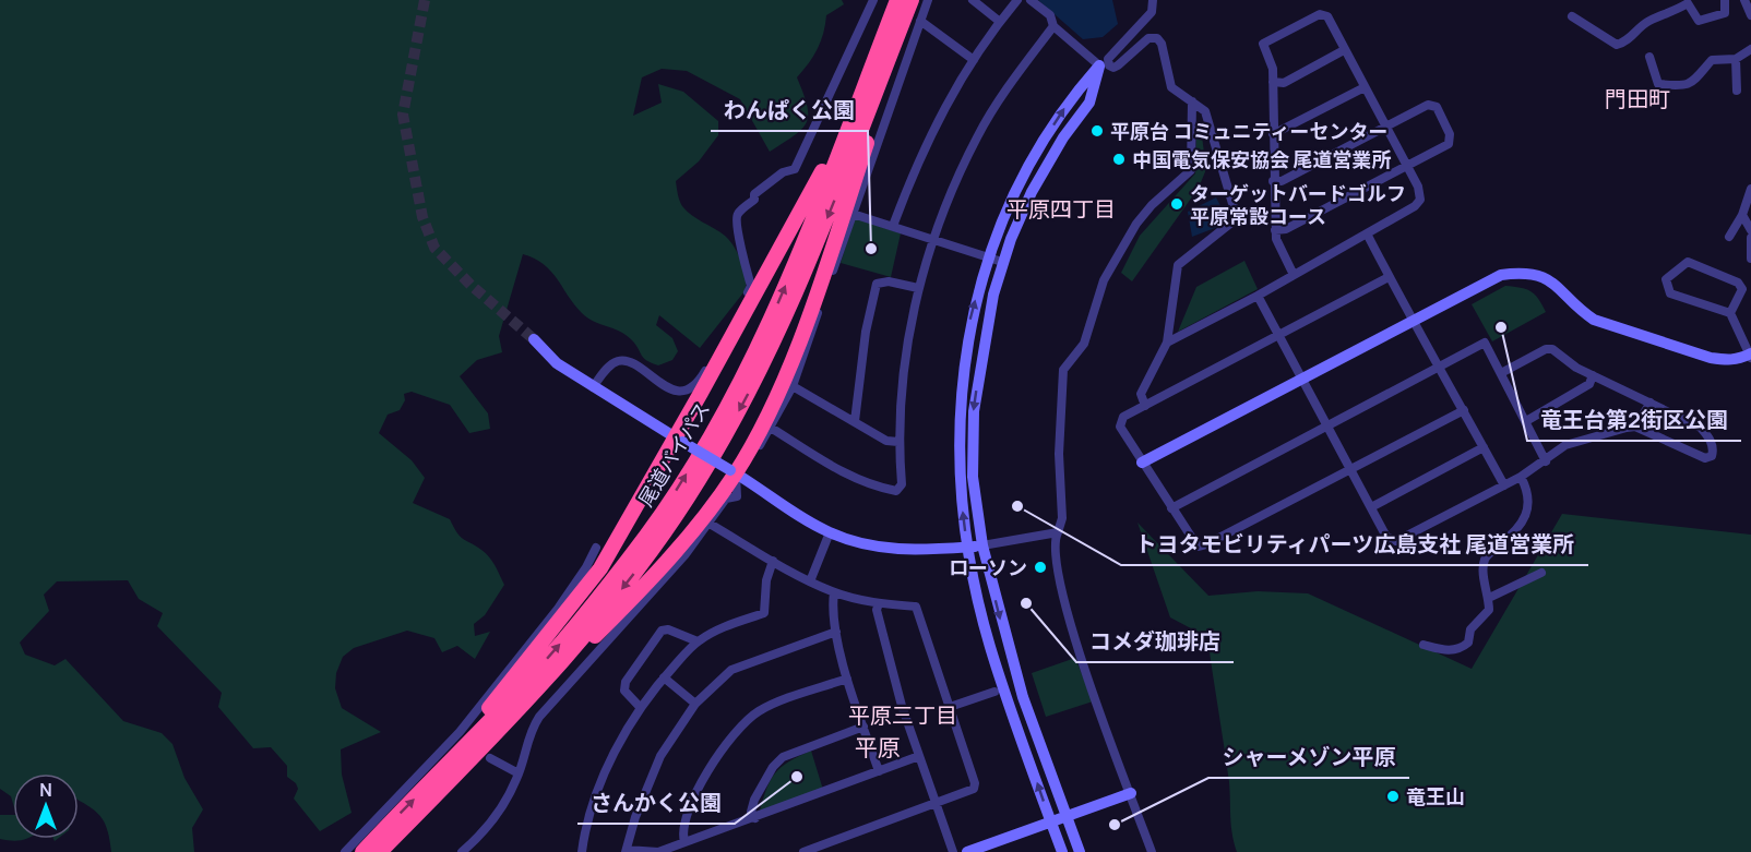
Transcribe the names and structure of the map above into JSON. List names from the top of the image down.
{
  "streets": {
    "highway": ["尾道バイパス"]
  },
  "districts": [
    "門田町",
    "平原四丁目",
    "平原三丁目",
    "平原"
  ],
  "places": [
    "平原台 コミュニティーセンター",
    "中国電気保安協会 尾道営業所",
    "ターゲットバードゴルフ 平原常設コース",
    "わんぱく公園",
    "竜王台第2街区公園",
    "トヨタモビリティパーツ広島支社 尾道営業所",
    "ローソン",
    "コメダ珈琲店",
    "さんかく公園",
    "竜王山",
    "シャーメゾン平原"
  ],
  "north": "top"
}
